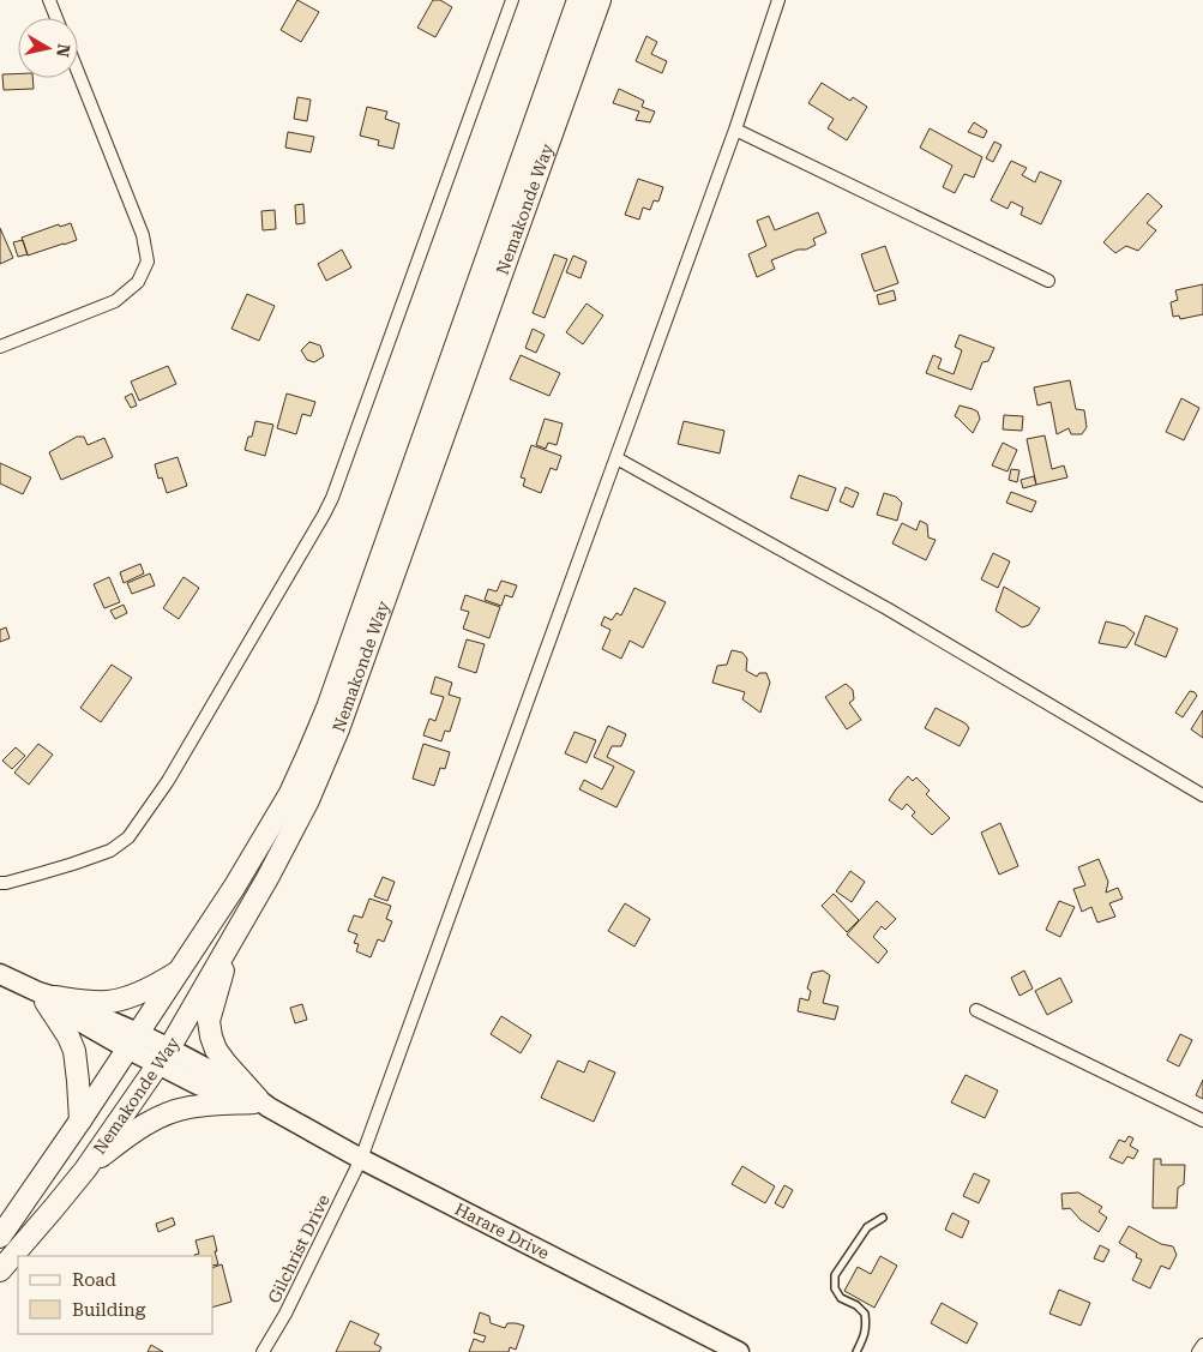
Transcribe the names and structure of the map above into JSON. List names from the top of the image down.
{
  "streets": {
    "highway": ["Nemakonde Way"],
    "main road": ["Harare Drive"],
    "street": ["Gilchrist Drive"]
  },
  "crossings": [
    ["Nemakonde Way", "Harare Drive"],
    ["Harare Drive", "Gilchrist Drive"]
  ],
  "legend": ["Road", "Building"],
  "north": "right"
}
